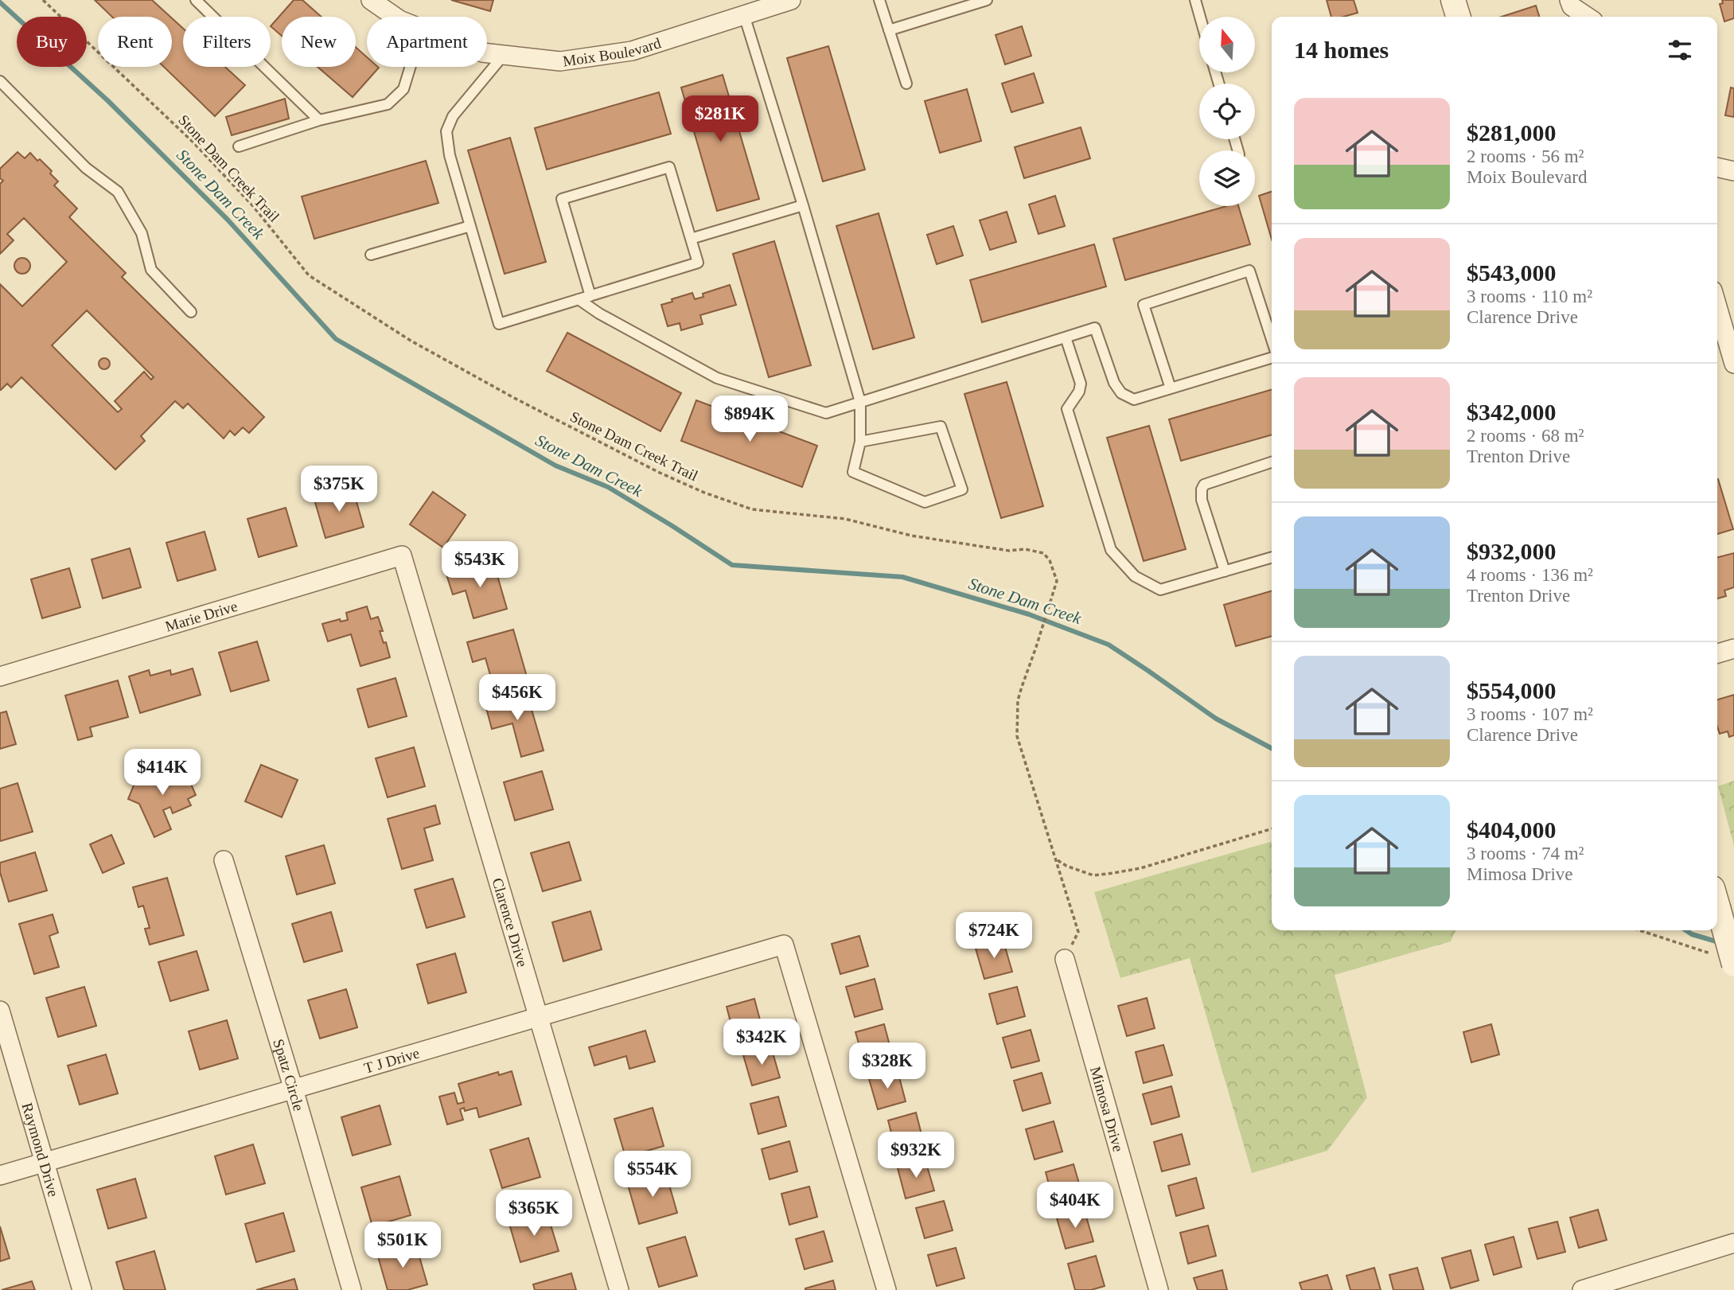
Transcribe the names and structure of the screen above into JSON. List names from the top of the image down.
{
  "streets": {
    "street": [
      "Moix Boulevard",
      "Marie Drive",
      "Clarence Drive",
      "T J Drive",
      "Spatz Circle",
      "Mimosa Drive",
      "Raymond Drive"
    ],
    "path": ["Stone Dam Creek Trail"]
  },
  "crossings": [
    ["Stone Dam Creek Trail", "Mimosa Drive"],
    ["Marie Drive", "Clarence Drive"],
    ["Clarence Drive", "T J Drive"],
    ["T J Drive", "Spatz Circle"],
    ["T J Drive", "Raymond Drive"]
  ],
  "water": ["Stone Dam Creek"],
  "north": "top",
  "page": {
    "chip": [
      "Buy",
      "Rent",
      "Filters",
      "New",
      "Apartment"
    ],
    "heading": "14 homes",
    "list": [
      {
        "name": "$281,000",
        "note": "2 rooms · 56 m² · Moix Boulevard"
      },
      {
        "name": "$543,000",
        "note": "3 rooms · 110 m² · Clarence Drive"
      },
      {
        "name": "$342,000",
        "note": "2 rooms · 68 m² · Trenton Drive"
      },
      {
        "name": "$932,000",
        "note": "4 rooms · 136 m² · Trenton Drive"
      },
      {
        "name": "$554,000",
        "note": "3 rooms · 107 m² · Clarence Drive"
      },
      {
        "name": "$404,000",
        "note": "3 rooms · 74 m² · Mimosa Drive"
      }
    ],
    "price": [
      "$281K",
      "$894K",
      "$375K",
      "$543K",
      "$456K",
      "$414K",
      "$724K",
      "$342K",
      "$328K",
      "$932K",
      "$554K",
      "$404K",
      "$365K",
      "$501K"
    ]
  }
}
